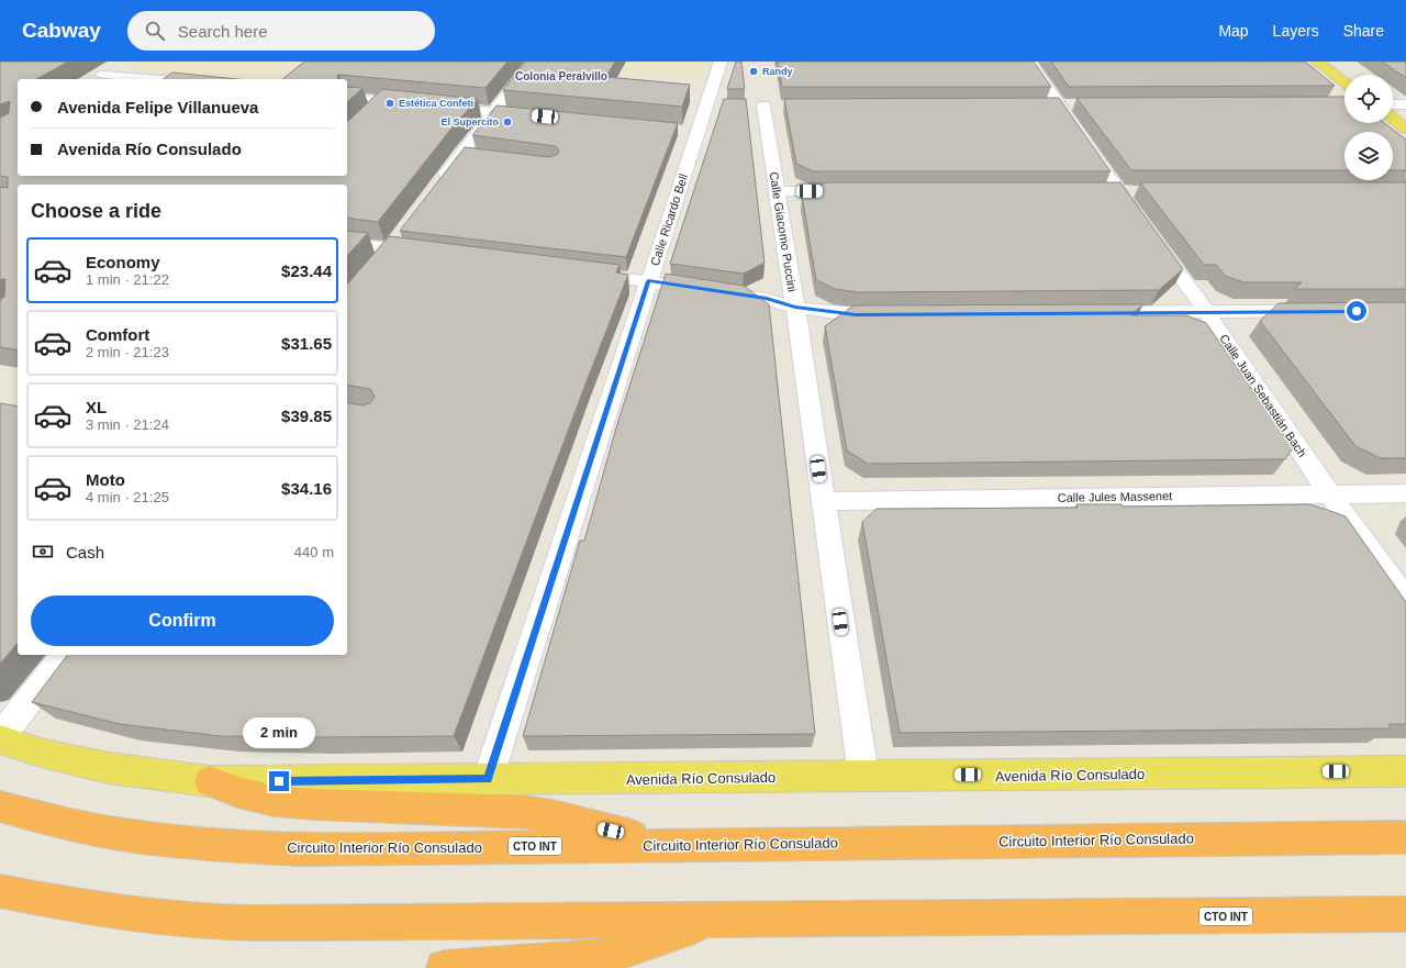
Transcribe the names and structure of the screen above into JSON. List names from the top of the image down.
{
  "streets": {
    "highway": ["Circuito Interior Río Consulado", "CTO INT"],
    "main road": ["Avenida Río Consulado"],
    "street": [
      "Calle Ricardo Bell",
      "Calle Giacomo Puccini",
      "Calle Juan Sebastián Bach",
      "Calle Jules Massenet"
    ]
  },
  "crossings": [
    ["Calle Ricardo Bell", "Avenida Río Consulado"],
    ["Calle Giacomo Puccini", "Calle Jules Massenet"],
    ["Calle Giacomo Puccini", "Avenida Río Consulado"],
    ["Calle Juan Sebastián Bach", "Calle Jules Massenet"]
  ],
  "districts": ["Colonia Peralvillo"],
  "places": ["Randy", "Estética Confeti", "El Supercito"],
  "page": {
    "header": "Cabway",
    "search": "Search here",
    "nav": ["Map", "Layers", "Share"],
    "banner": ["Avenida Felipe Villanueva", "Avenida Río Consulado"],
    "heading": "Choose a ride",
    "list": [
      {
        "name": "Economy",
        "note": "1 min · 21:22",
        "value": "$23.44"
      },
      {
        "name": "Comfort",
        "note": "2 min · 21:23",
        "value": "$31.65"
      },
      {
        "name": "XL",
        "note": "3 min · 21:24",
        "value": "$39.85"
      },
      {
        "name": "Moto",
        "note": "4 min · 21:25",
        "value": "$34.16"
      }
    ],
    "pay": ["Cash", "440 m"],
    "buttons": "Confirm",
    "bubble": "2 min"
  }
}
